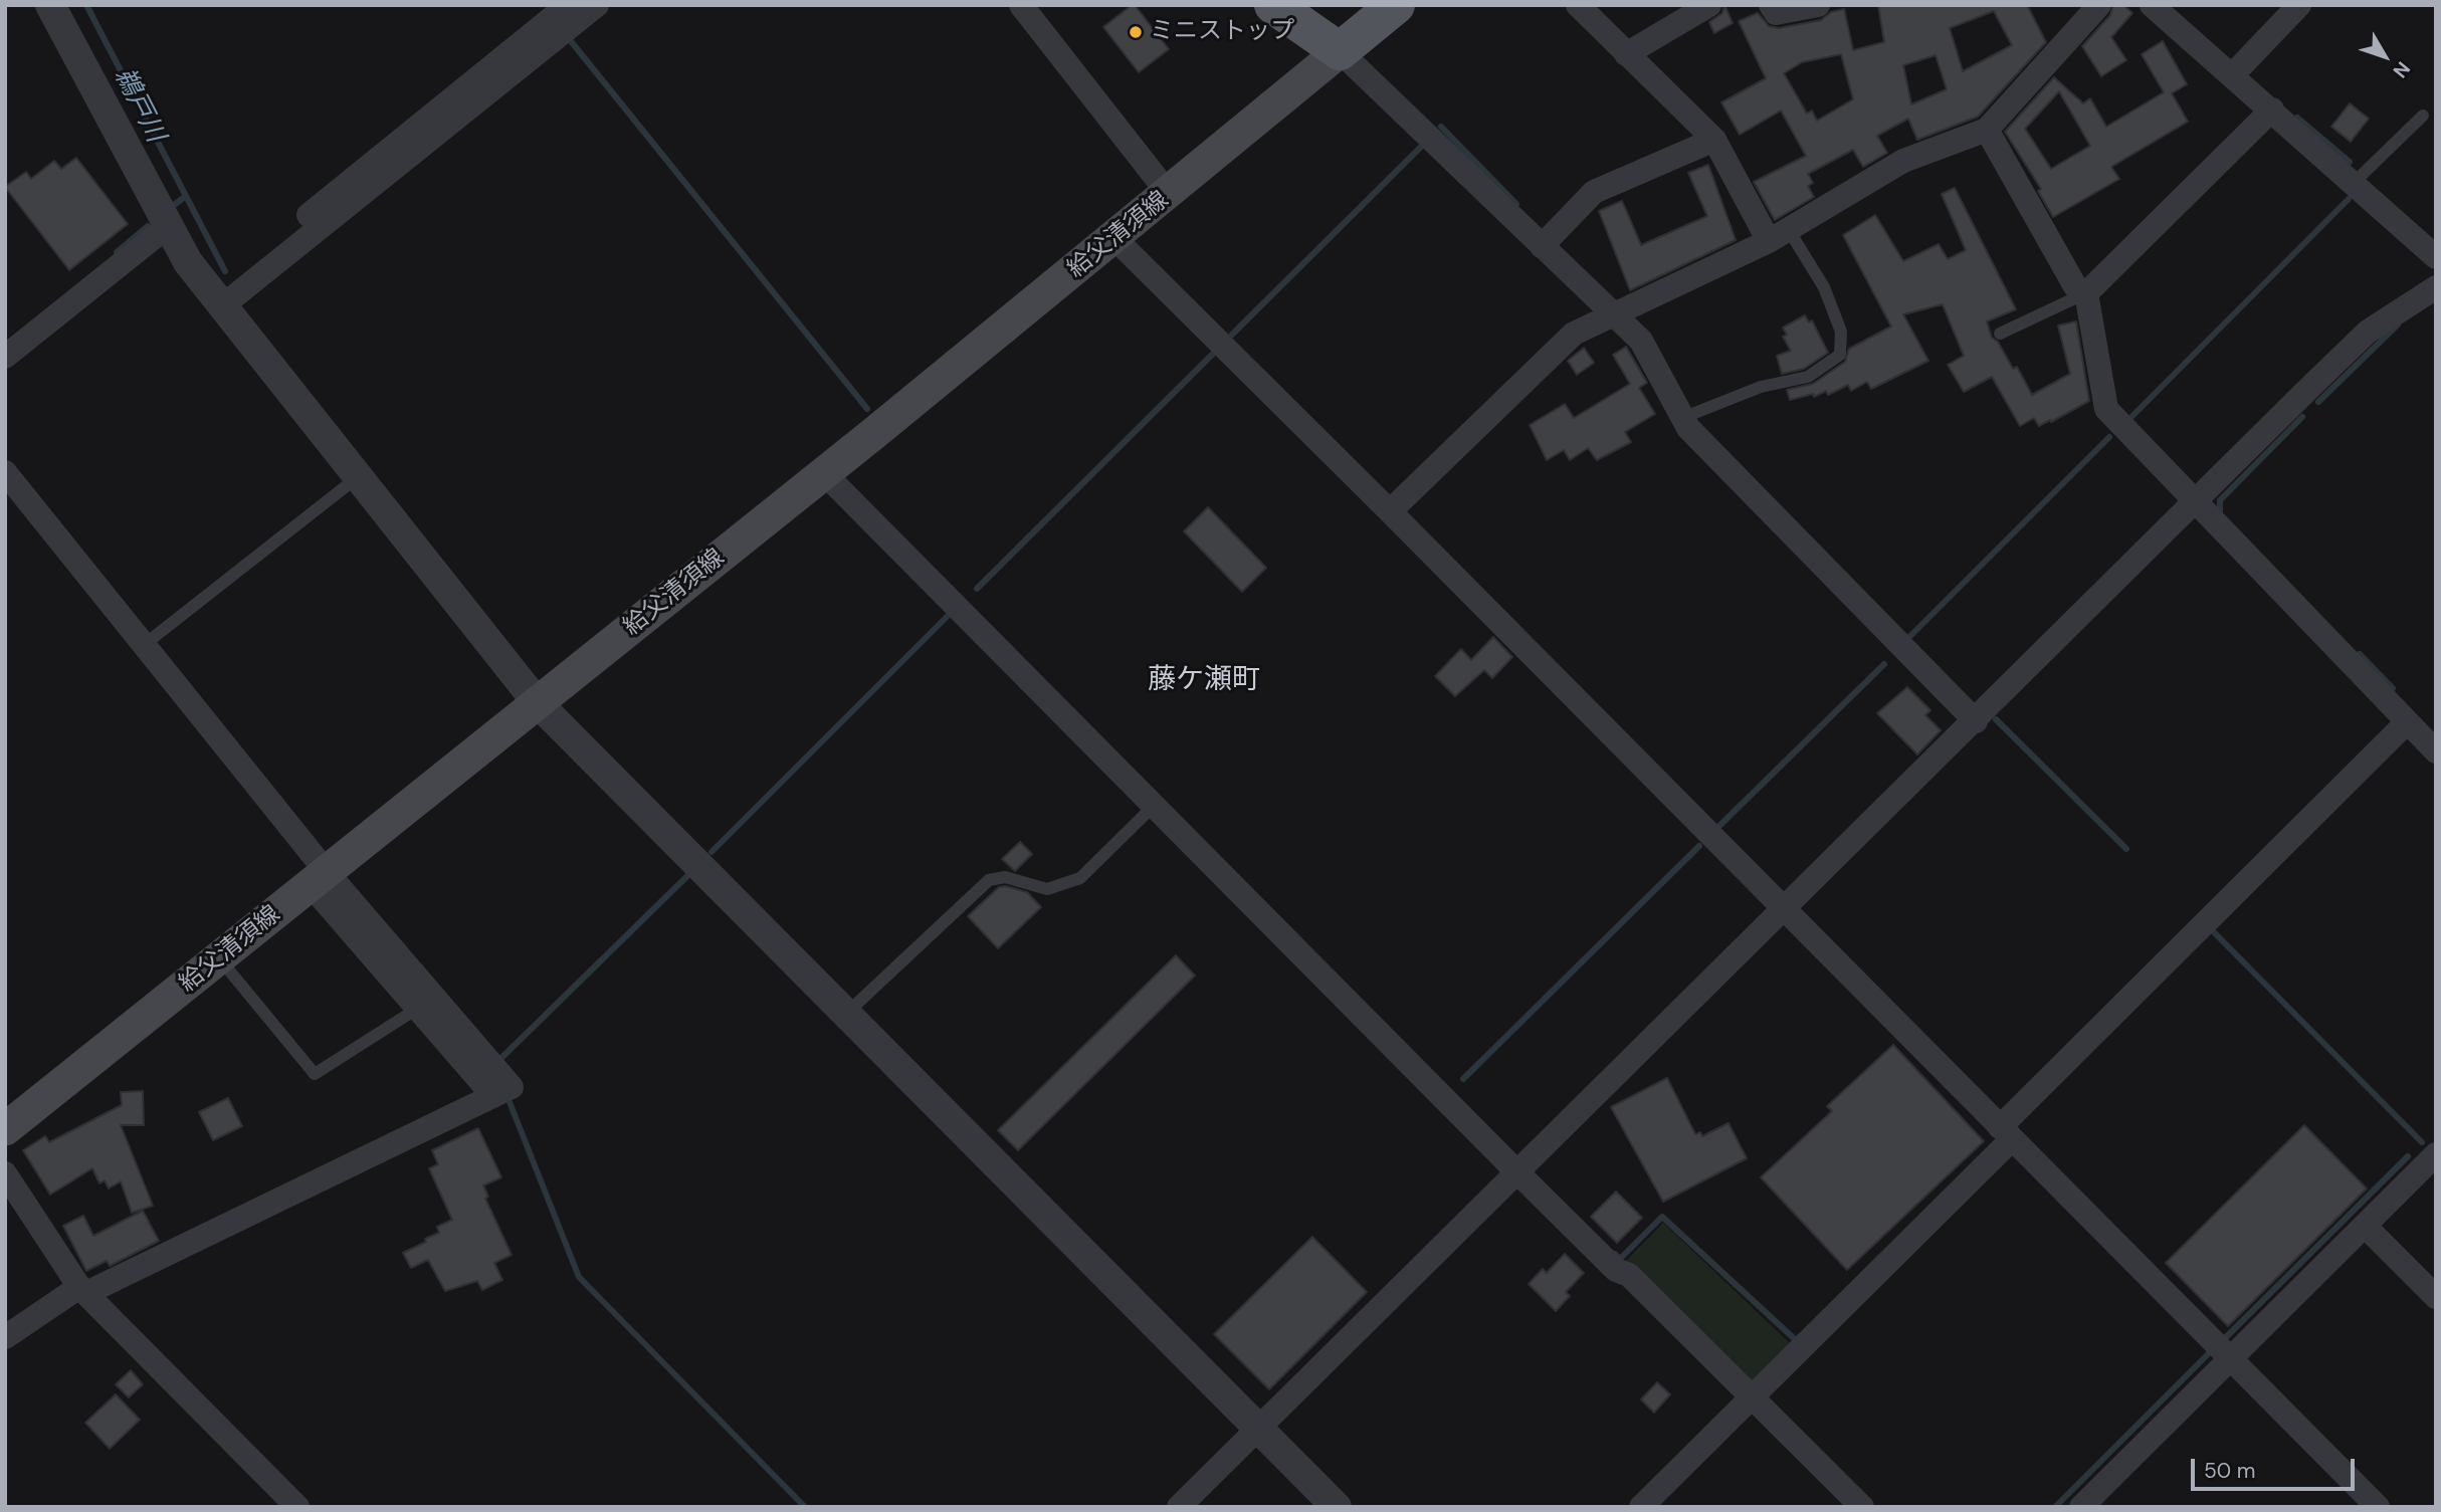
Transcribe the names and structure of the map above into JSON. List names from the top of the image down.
{
  "streets": {
    "main road": ["給父清須線"]
  },
  "districts": ["藤ケ瀬町"],
  "water": ["鵜戸川"],
  "places": ["ミニストップ"],
  "scale_bar": "50 m",
  "north": "bottom right"
}
